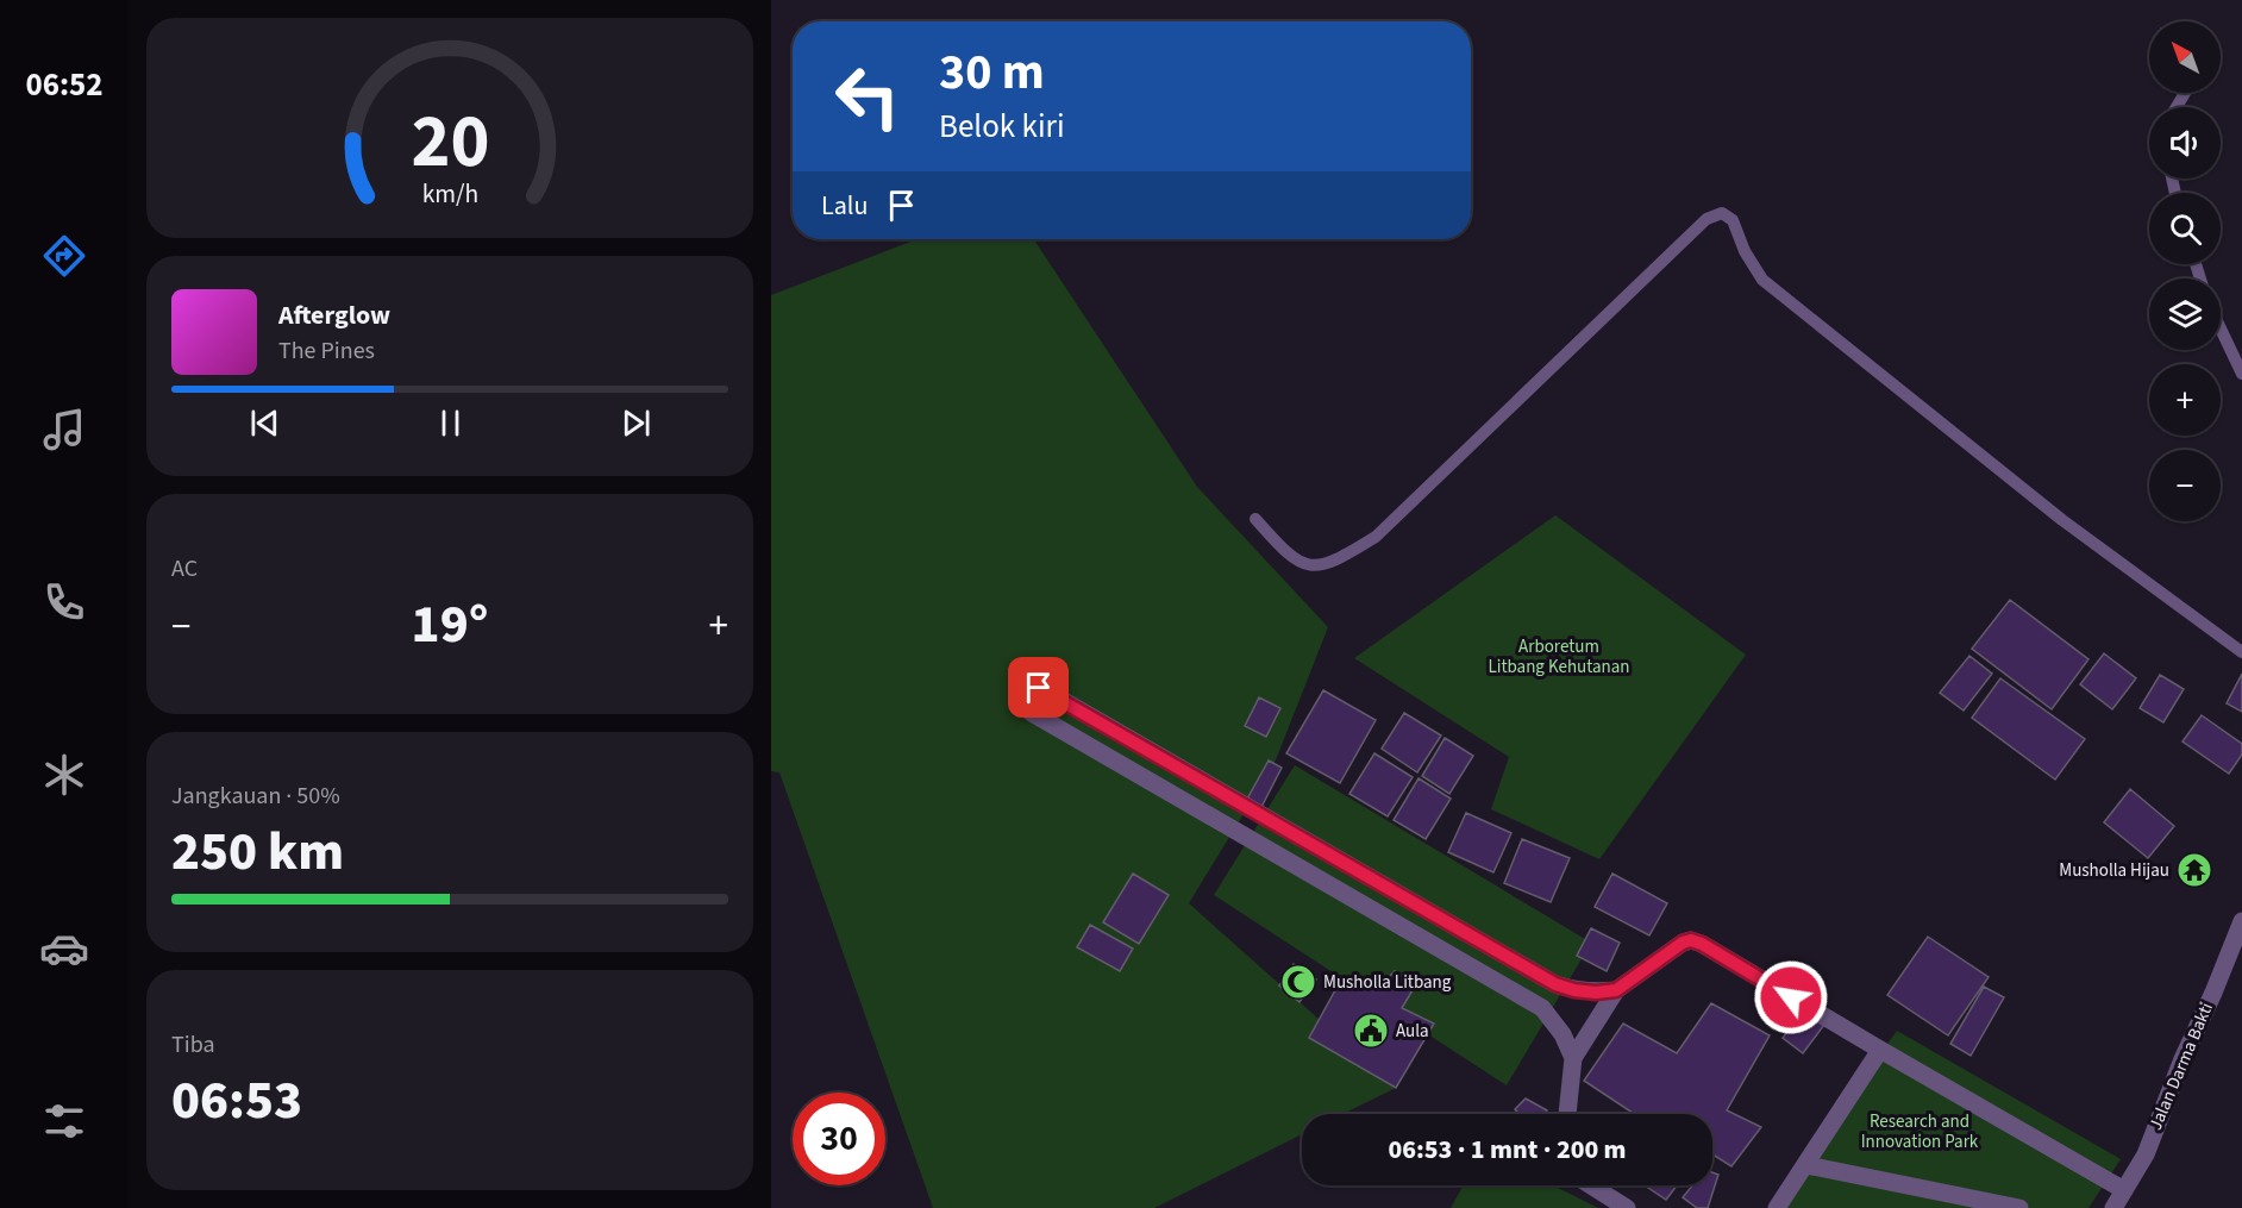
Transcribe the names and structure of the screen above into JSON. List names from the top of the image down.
{
  "streets": {
    "street": ["Jalan Darma Bakti"]
  },
  "parks": ["Arboretum Litbang Kehutanan", "Research and Innovation Park"],
  "places": {
    "temple": ["Musholla Hijau"],
    "mosque": ["Musholla Litbang"],
    "public building": ["Aula"]
  },
  "north": "top left",
  "page": {
    "tabs": "06:52",
    "map_buttons": ["+", "−"],
    "turn": ["30 m", "Belok kiri"],
    "then": "Lalu",
    "song": ["Afterglow", "The Pines"],
    "tile": [
      "AC",
      ["Jangkauan · 50%", "250 km"],
      ["Tiba", "06:53"]
    ],
    "heat": ["−", "19°", "+"],
    "limit": "30",
    "trip": "06:53 · 1 mnt · 200 m",
    "gauge": ["20", "km/h"]
  }
}
